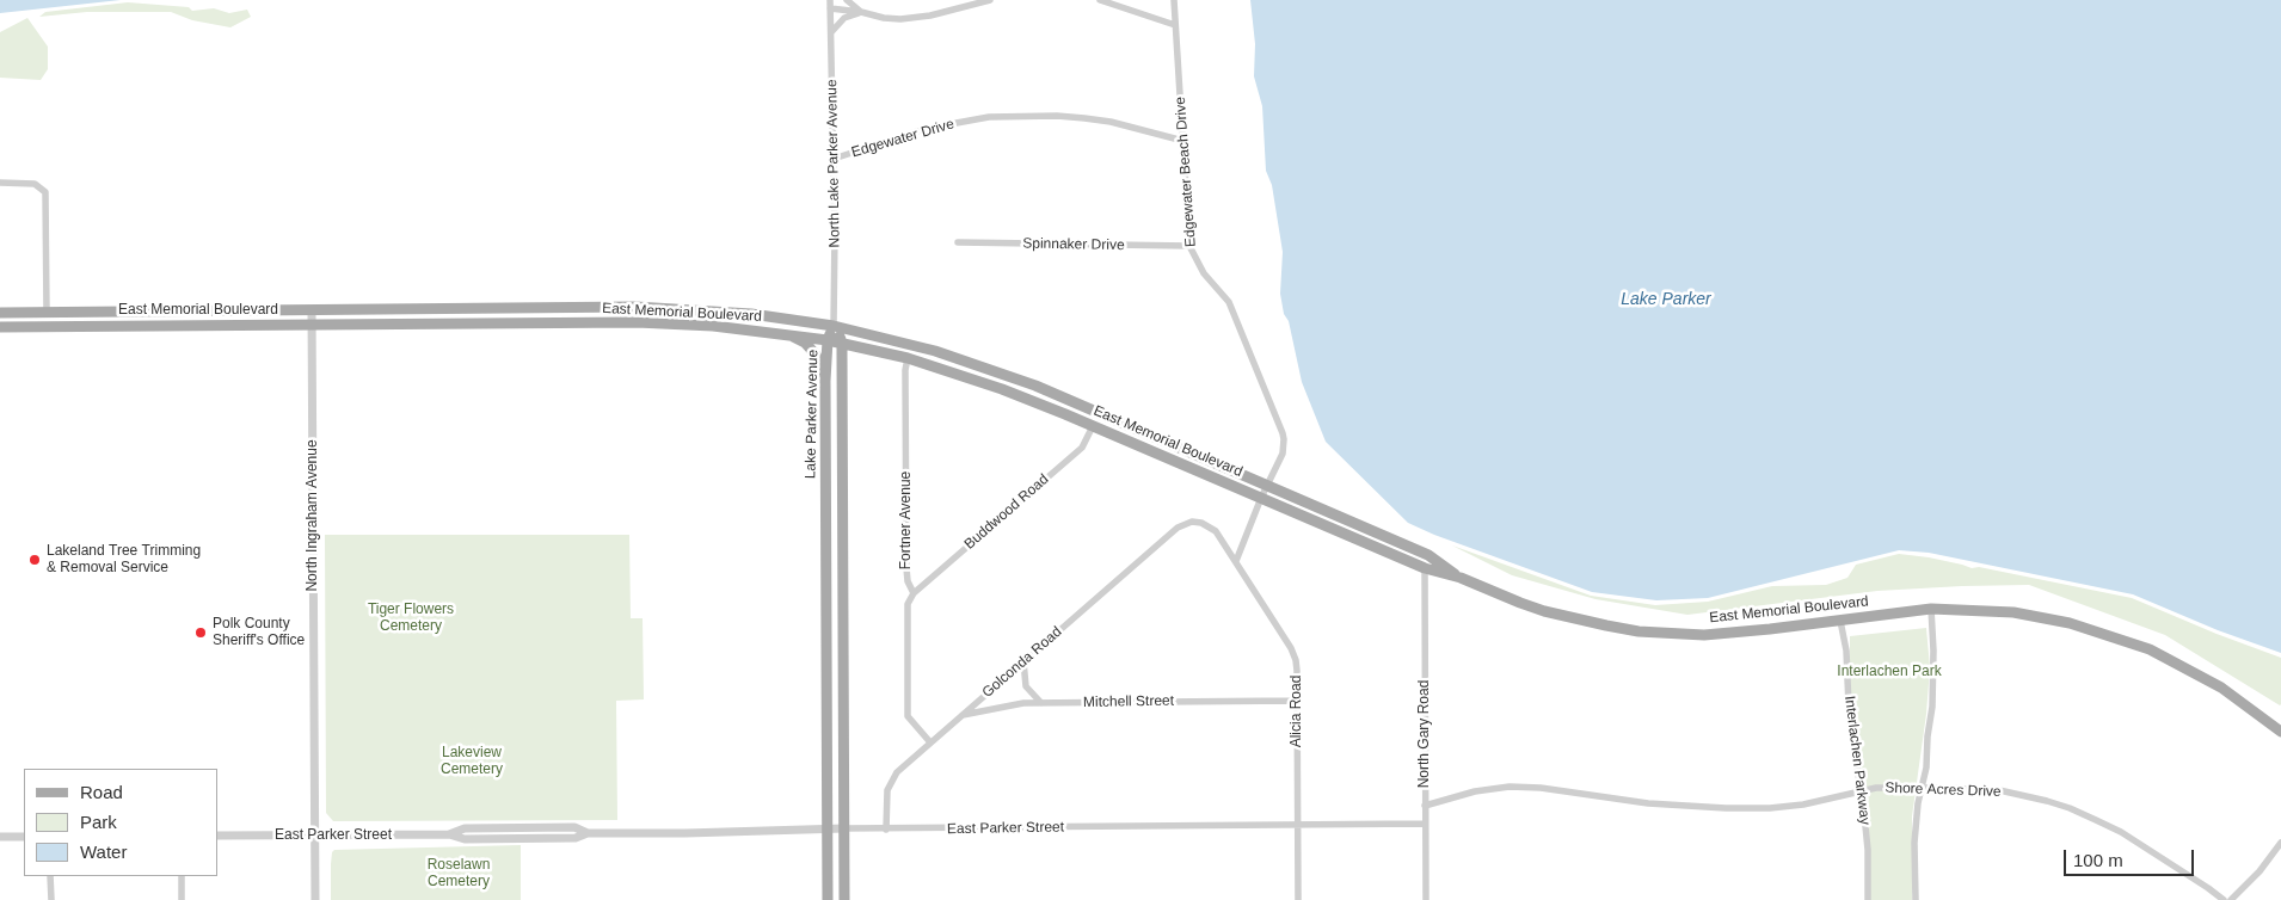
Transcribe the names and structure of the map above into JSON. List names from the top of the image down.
{
  "streets": {
    "main road": ["East Memorial Boulevard", "Lake Parker Avenue"],
    "street": [
      "Edgewater Drive",
      "North Lake Parker Avenue",
      "Edgewater Beach Drive",
      "Spinnaker Drive",
      "Buddwood Road",
      "North Ingraham Avenue",
      "Fortner Avenue",
      "Golconda Road",
      "Mitchell Street",
      "Alicia Road",
      "North Gary Road",
      "Interlachen Parkway",
      "Shore Acres Drive",
      "East Parker Street"
    ]
  },
  "crossings": [
    ["Edgewater Drive", "North Lake Parker Avenue"],
    ["Edgewater Drive", "Edgewater Beach Drive"],
    ["North Lake Parker Avenue", "East Memorial Boulevard"],
    ["North Lake Parker Avenue", "Lake Parker Avenue"],
    ["Edgewater Beach Drive", "Spinnaker Drive"],
    ["Edgewater Beach Drive", "East Memorial Boulevard"],
    ["Edgewater Beach Drive", "Alicia Road"],
    ["East Memorial Boulevard", "Lake Parker Avenue"],
    ["East Memorial Boulevard", "Buddwood Road"],
    ["East Memorial Boulevard", "North Ingraham Avenue"],
    ["East Memorial Boulevard", "Fortner Avenue"],
    ["East Memorial Boulevard", "North Gary Road"],
    ["East Memorial Boulevard", "Interlachen Parkway"],
    ["Lake Parker Avenue", "East Parker Street"],
    ["Buddwood Road", "Fortner Avenue"],
    ["North Ingraham Avenue", "East Parker Street"],
    ["Fortner Avenue", "Golconda Road"],
    ["Golconda Road", "Mitchell Street"],
    ["Golconda Road", "Alicia Road"],
    ["Golconda Road", "East Parker Street"],
    ["Mitchell Street", "Alicia Road"],
    ["Alicia Road", "East Parker Street"],
    ["North Gary Road", "Shore Acres Drive"],
    ["North Gary Road", "East Parker Street"],
    ["Interlachen Parkway", "Shore Acres Drive"]
  ],
  "water": ["Lake Parker"],
  "parks": [
    "Tiger Flowers Cemetery",
    "Interlachen Park",
    "Lakeview Cemetery",
    "Roselawn Cemetery"
  ],
  "places": ["Lakeland Tree Trimming & Removal Service", "Polk County Sheriff's Office"],
  "legend": ["Road", "Park", "Water"],
  "scale_bar": "100 m"
}
